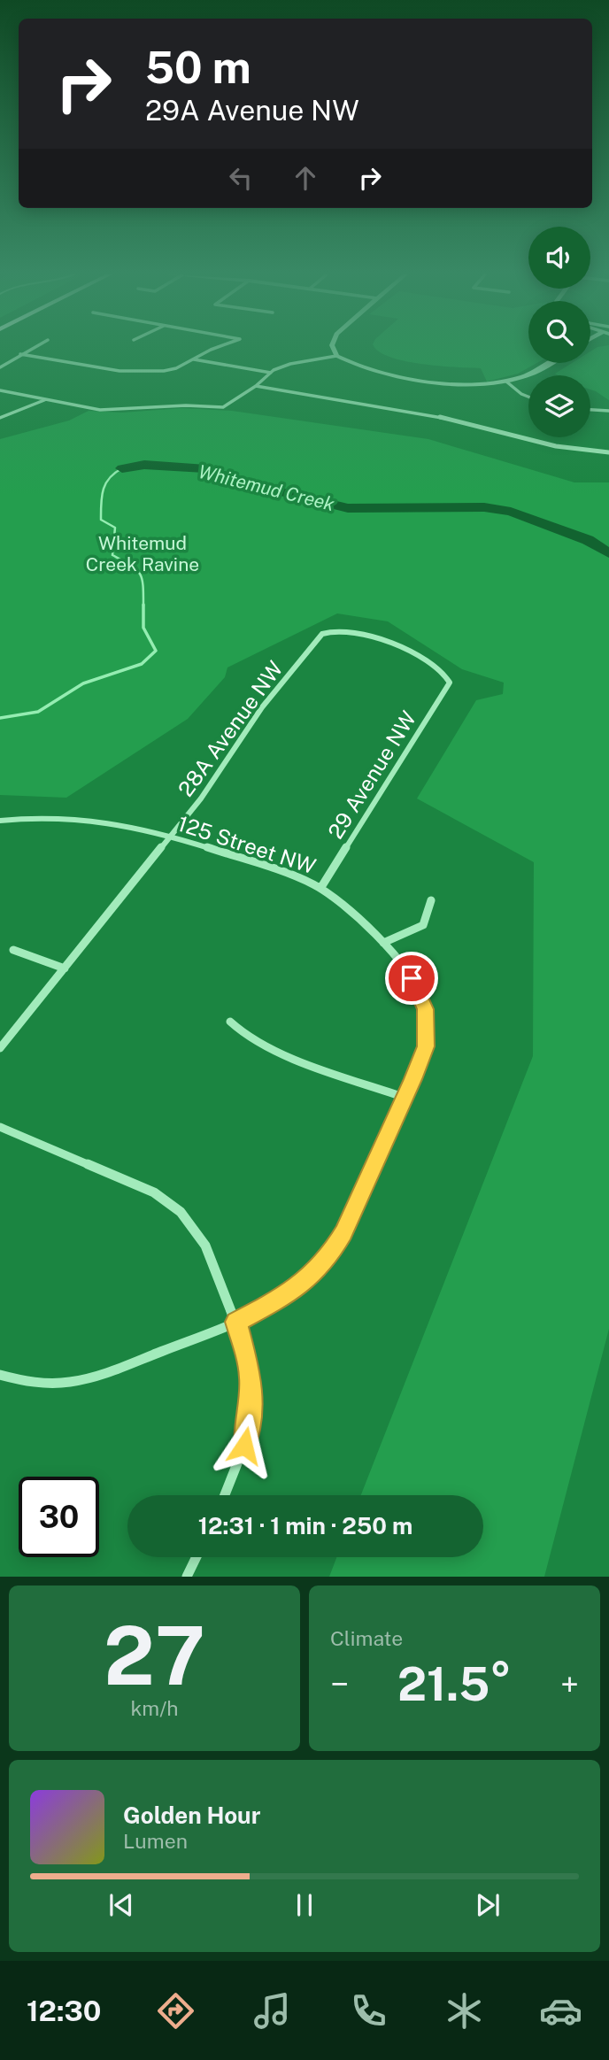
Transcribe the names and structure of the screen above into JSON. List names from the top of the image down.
{
  "streets": {
    "street": ["28A Avenue NW", "29 Avenue NW", "125 Street NW"]
  },
  "crossings": [
    ["28A Avenue NW", "29 Avenue NW"],
    ["28A Avenue NW", "125 Street NW"],
    ["29 Avenue NW", "125 Street NW"]
  ],
  "water": ["Whitemud Creek"],
  "parks": ["Whitemud Creek Ravine"],
  "page": {
    "turn": ["50 m", "29A Avenue NW"],
    "limit": "30",
    "trip": "12:31 · 1 min · 250 m",
    "tile": [
      ["27", "km/h"],
      "Climate"
    ],
    "heat": ["−", "21.5°", "+"],
    "song": ["Golden Hour", "Lumen"],
    "tabs": "12:30"
  }
}
